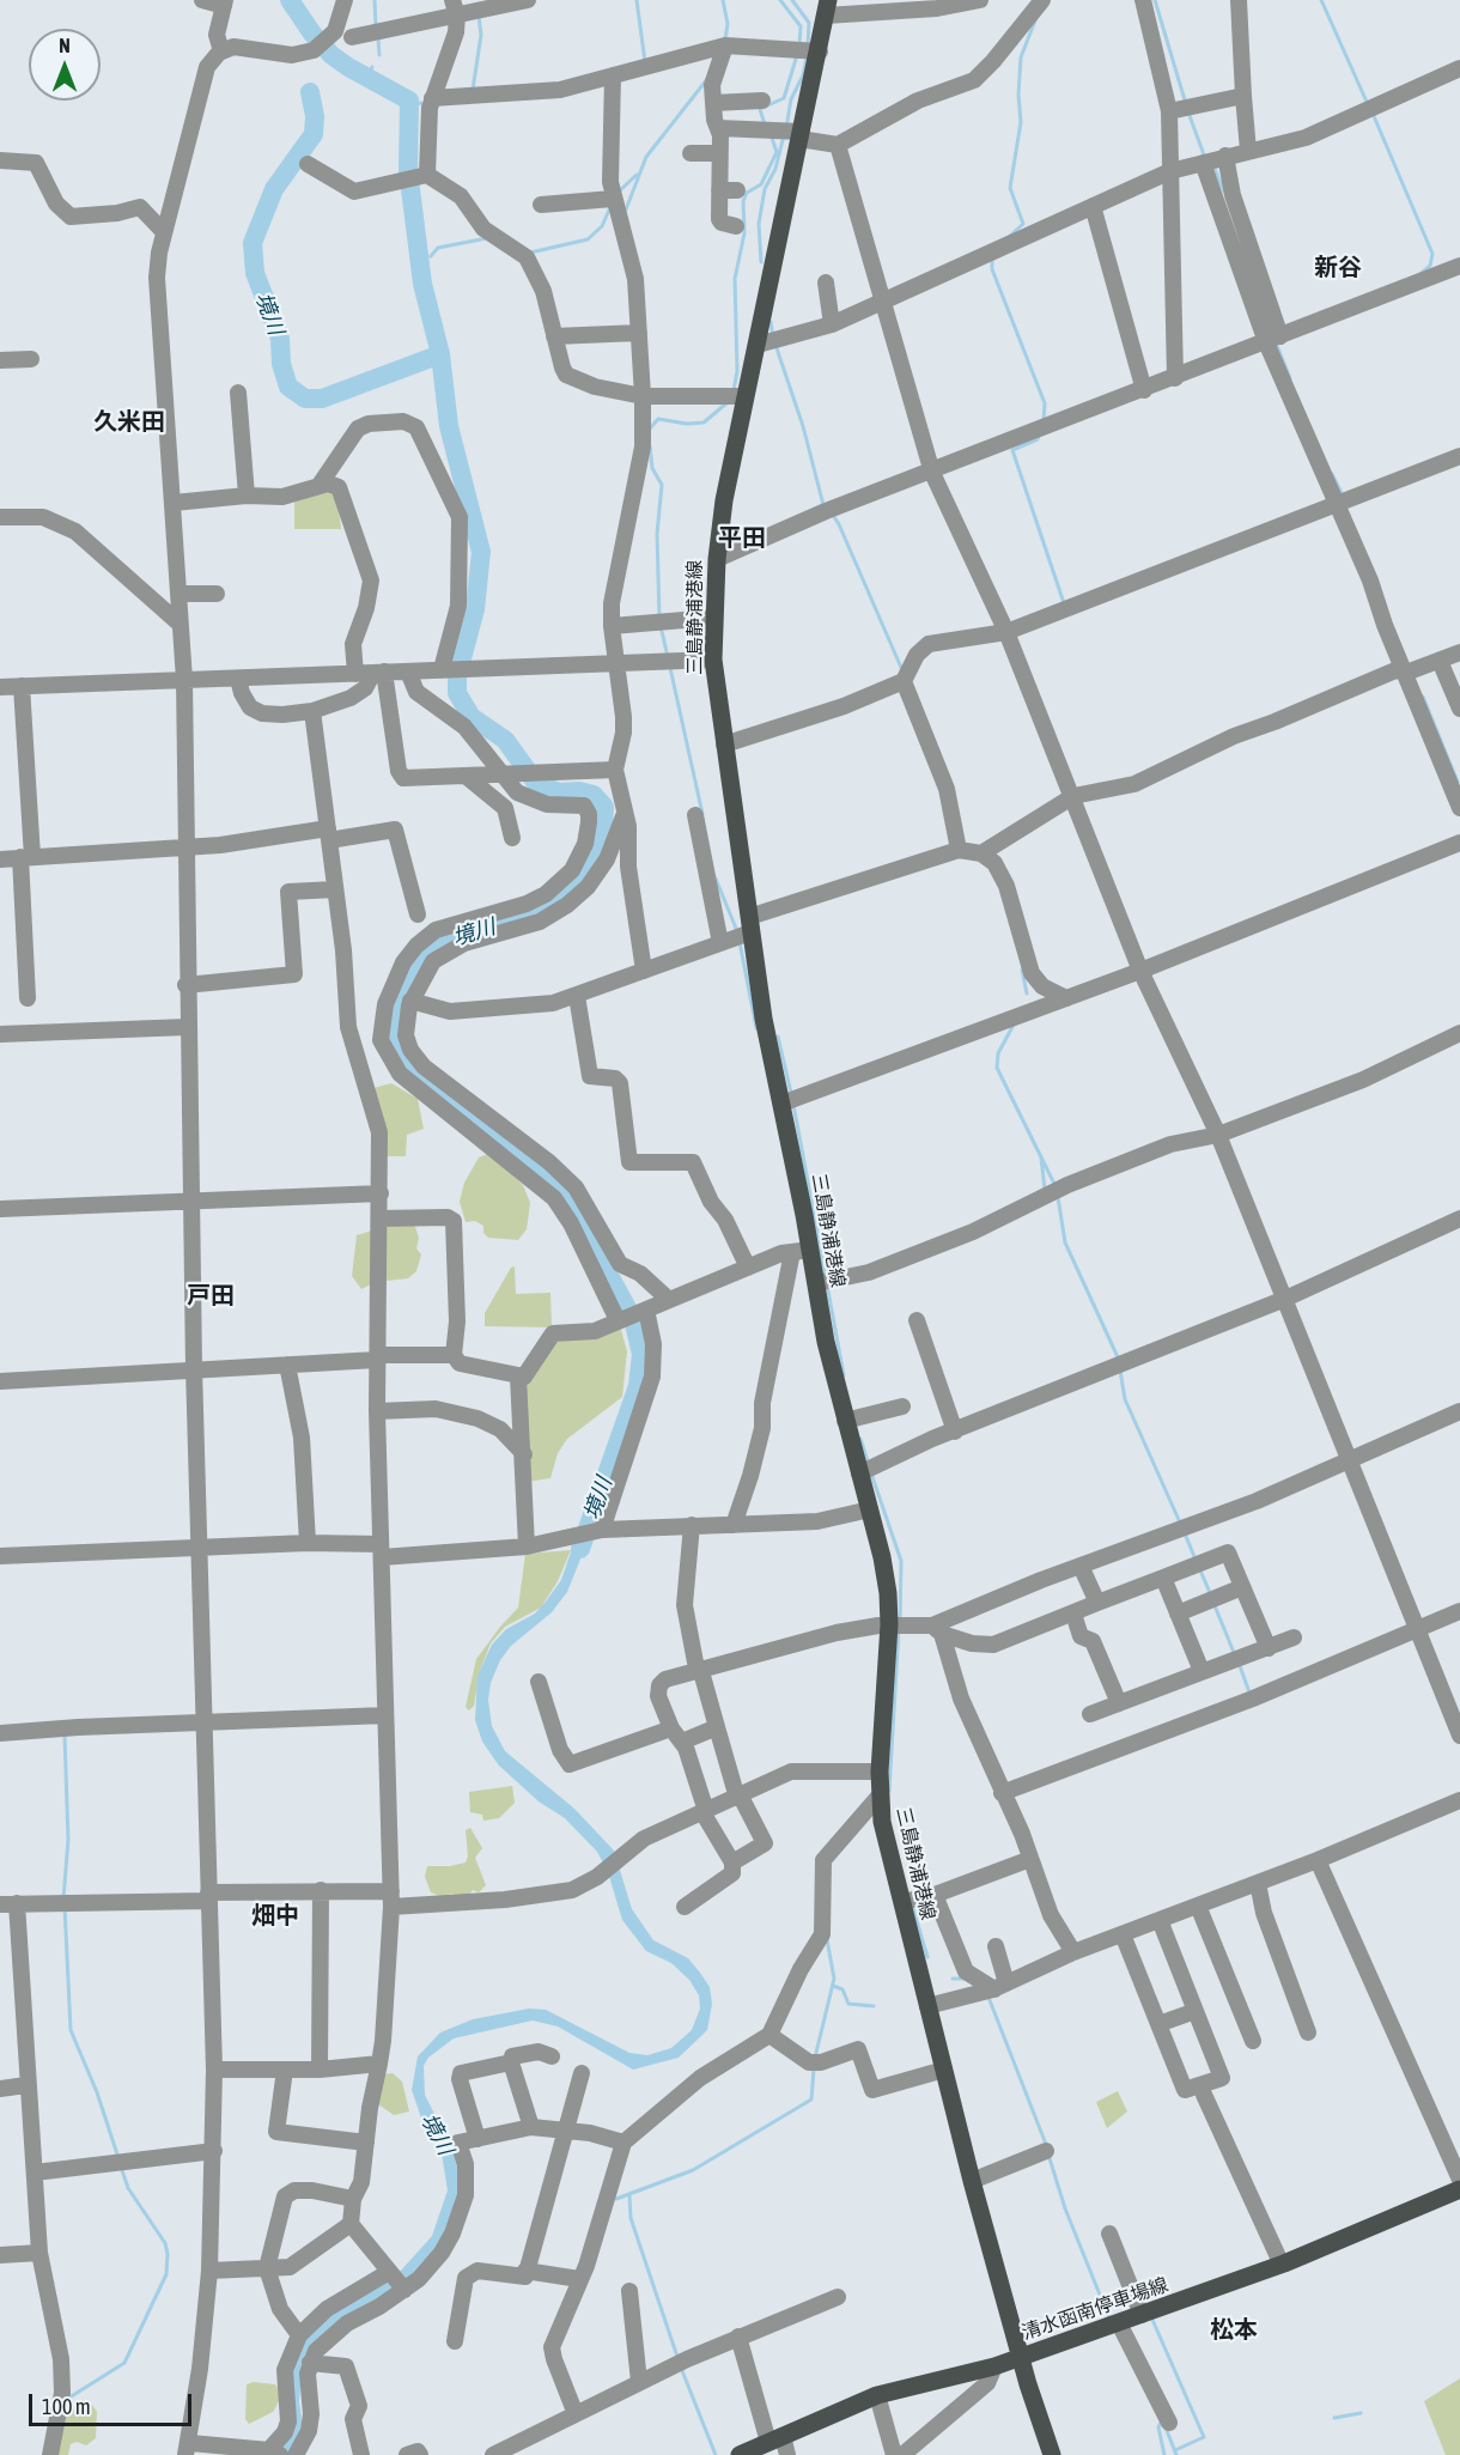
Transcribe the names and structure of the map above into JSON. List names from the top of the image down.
{
  "streets": {
    "main road": ["三島静浦港線", "清水函南停車場線"]
  },
  "crossings": [
    ["三島静浦港線", "清水函南停車場線"]
  ],
  "districts": [
    "新谷",
    "久米田",
    "平田",
    "戸田",
    "畑中",
    "松本"
  ],
  "water": ["境川"],
  "scale_bar": "100 m",
  "north": "top"
}
